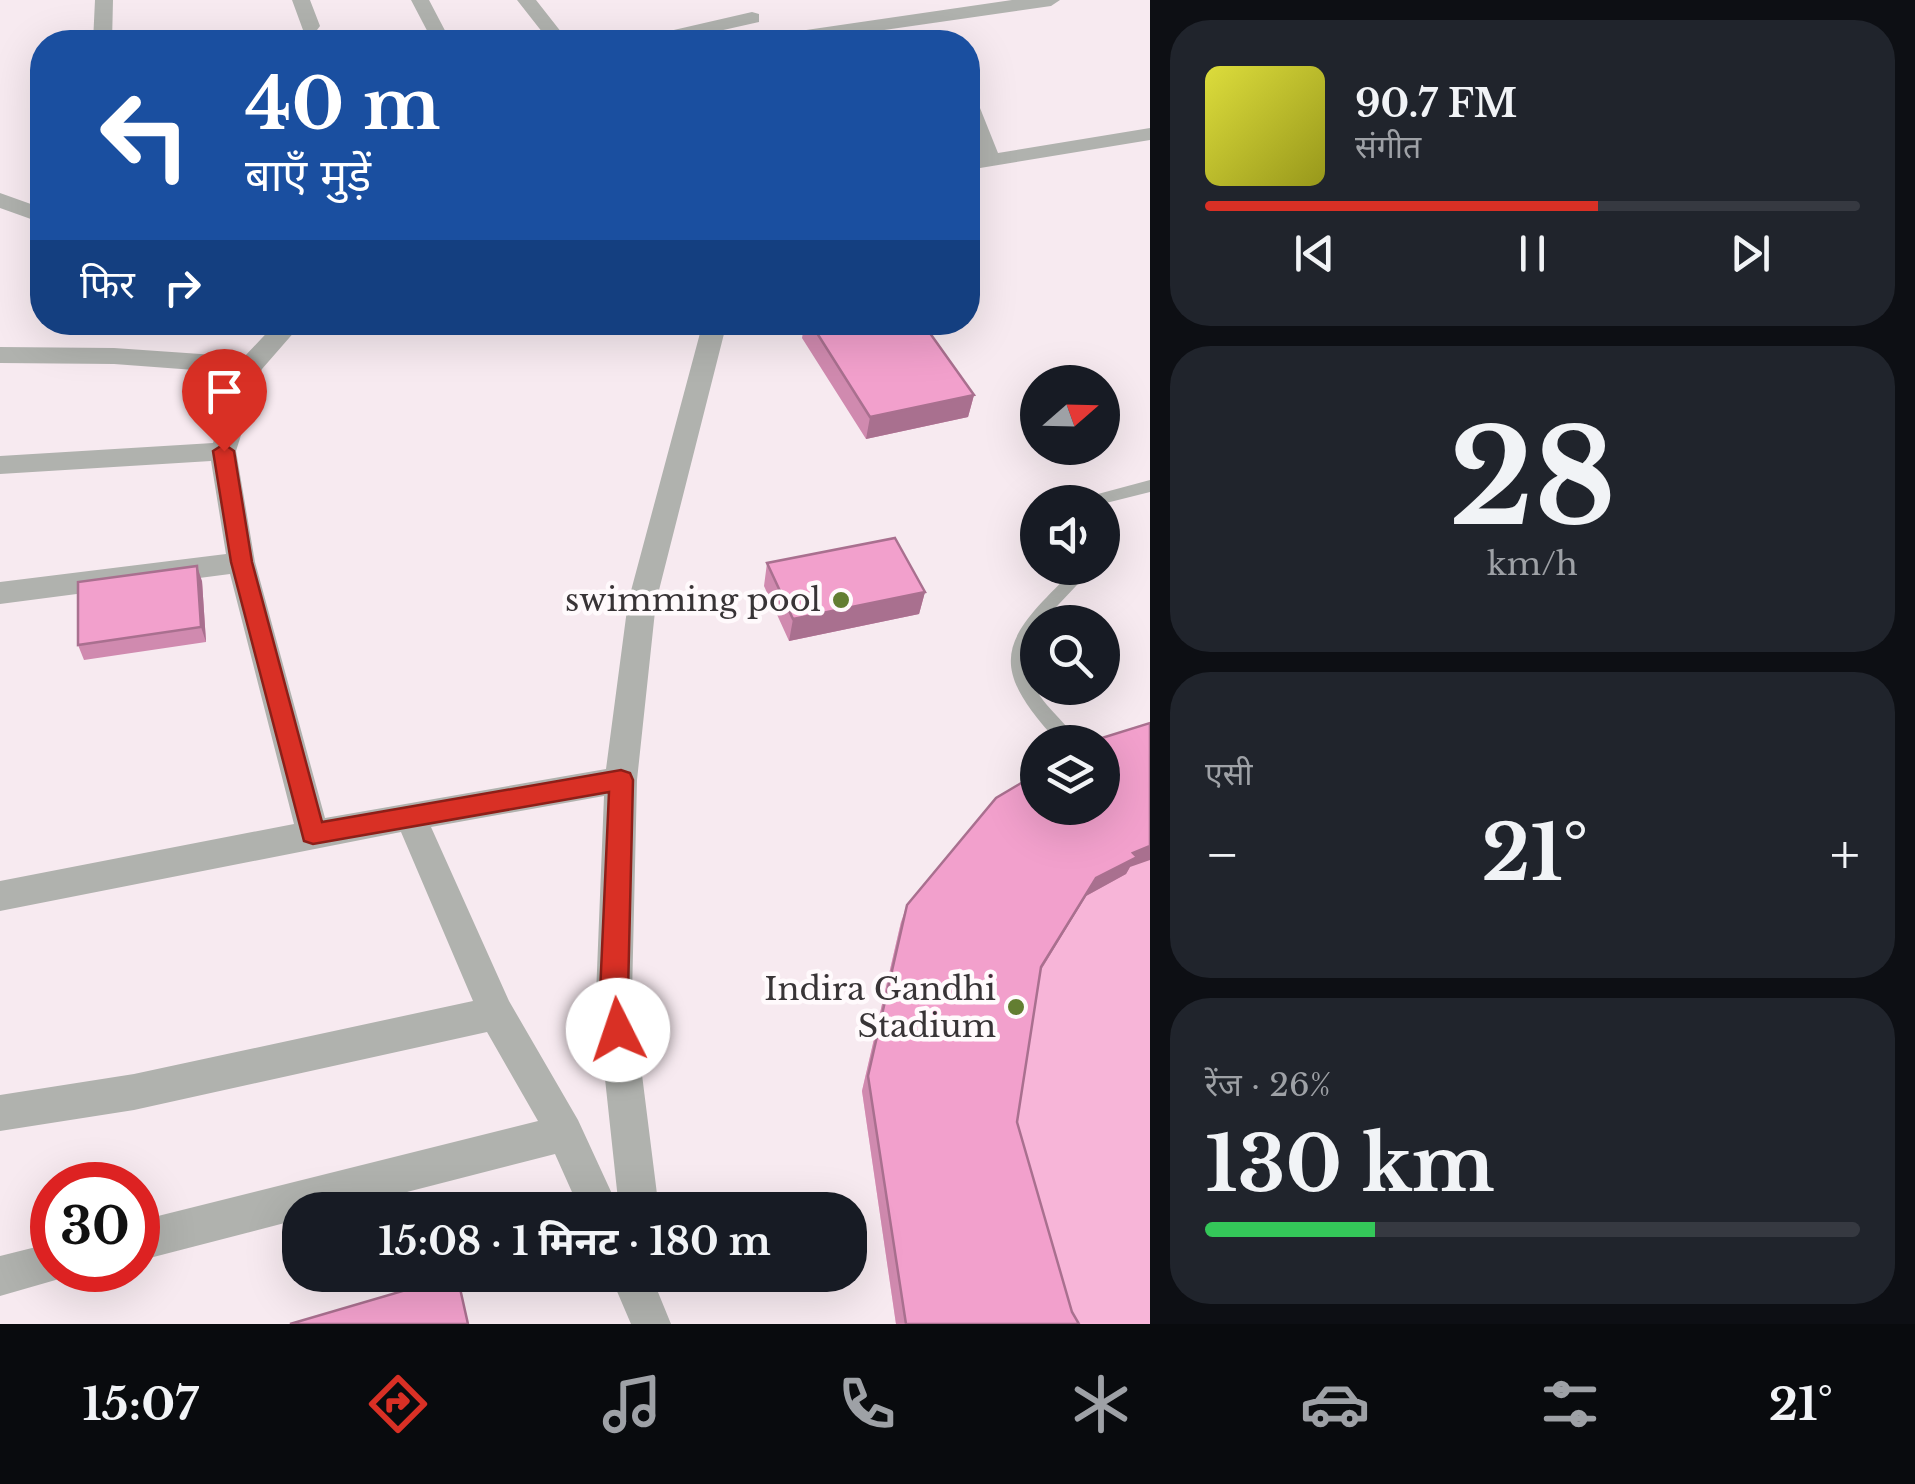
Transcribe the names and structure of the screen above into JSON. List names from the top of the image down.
{
  "places": ["swimming pool", "Indira Gandhi Stadium"],
  "north": "right",
  "page": {
    "turn": ["40 m", "बाएँ मुड़ें"],
    "song": ["90.7 FM", "संगीत"],
    "then": "फिर",
    "tile": [
      ["28", "km/h"],
      "एसी",
      ["रेंज · 26%", "130 km"]
    ],
    "heat": ["−", "21°", "+"],
    "limit": "30",
    "trip": "15:08 · 1 मिनट · 180 m",
    "tabs": ["15:07", "21°"]
  }
}
